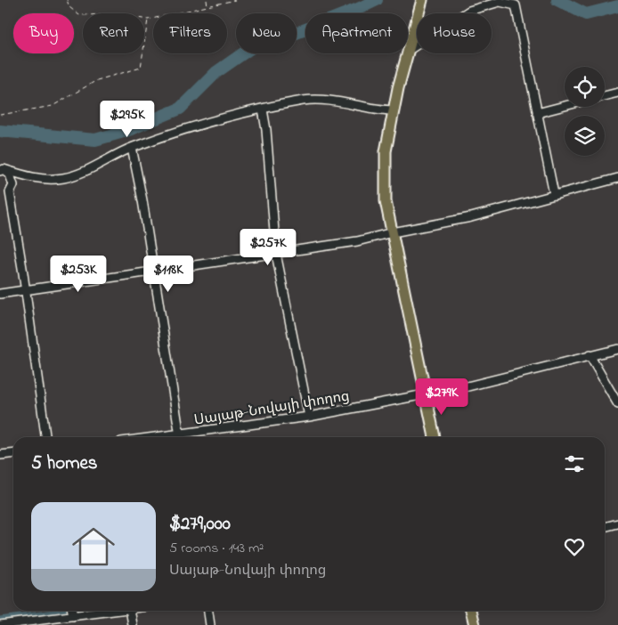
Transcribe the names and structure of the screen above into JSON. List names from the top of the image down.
{
  "streets": {
    "street": ["Սայաթ-Նովայի փողոց"]
  },
  "page": {
    "chip": [
      "Buy",
      "Rent",
      "Filters",
      "New",
      "Apartment",
      "House"
    ],
    "price": [
      "$295K",
      "$257K",
      "$253K",
      "$118K",
      "$279K"
    ],
    "heading": "5 homes",
    "list": [
      {
        "name": "$279,000",
        "note": "5 rooms · 143 m² · Սայաթ-Նովայի փողոց"
      }
    ]
  }
}
